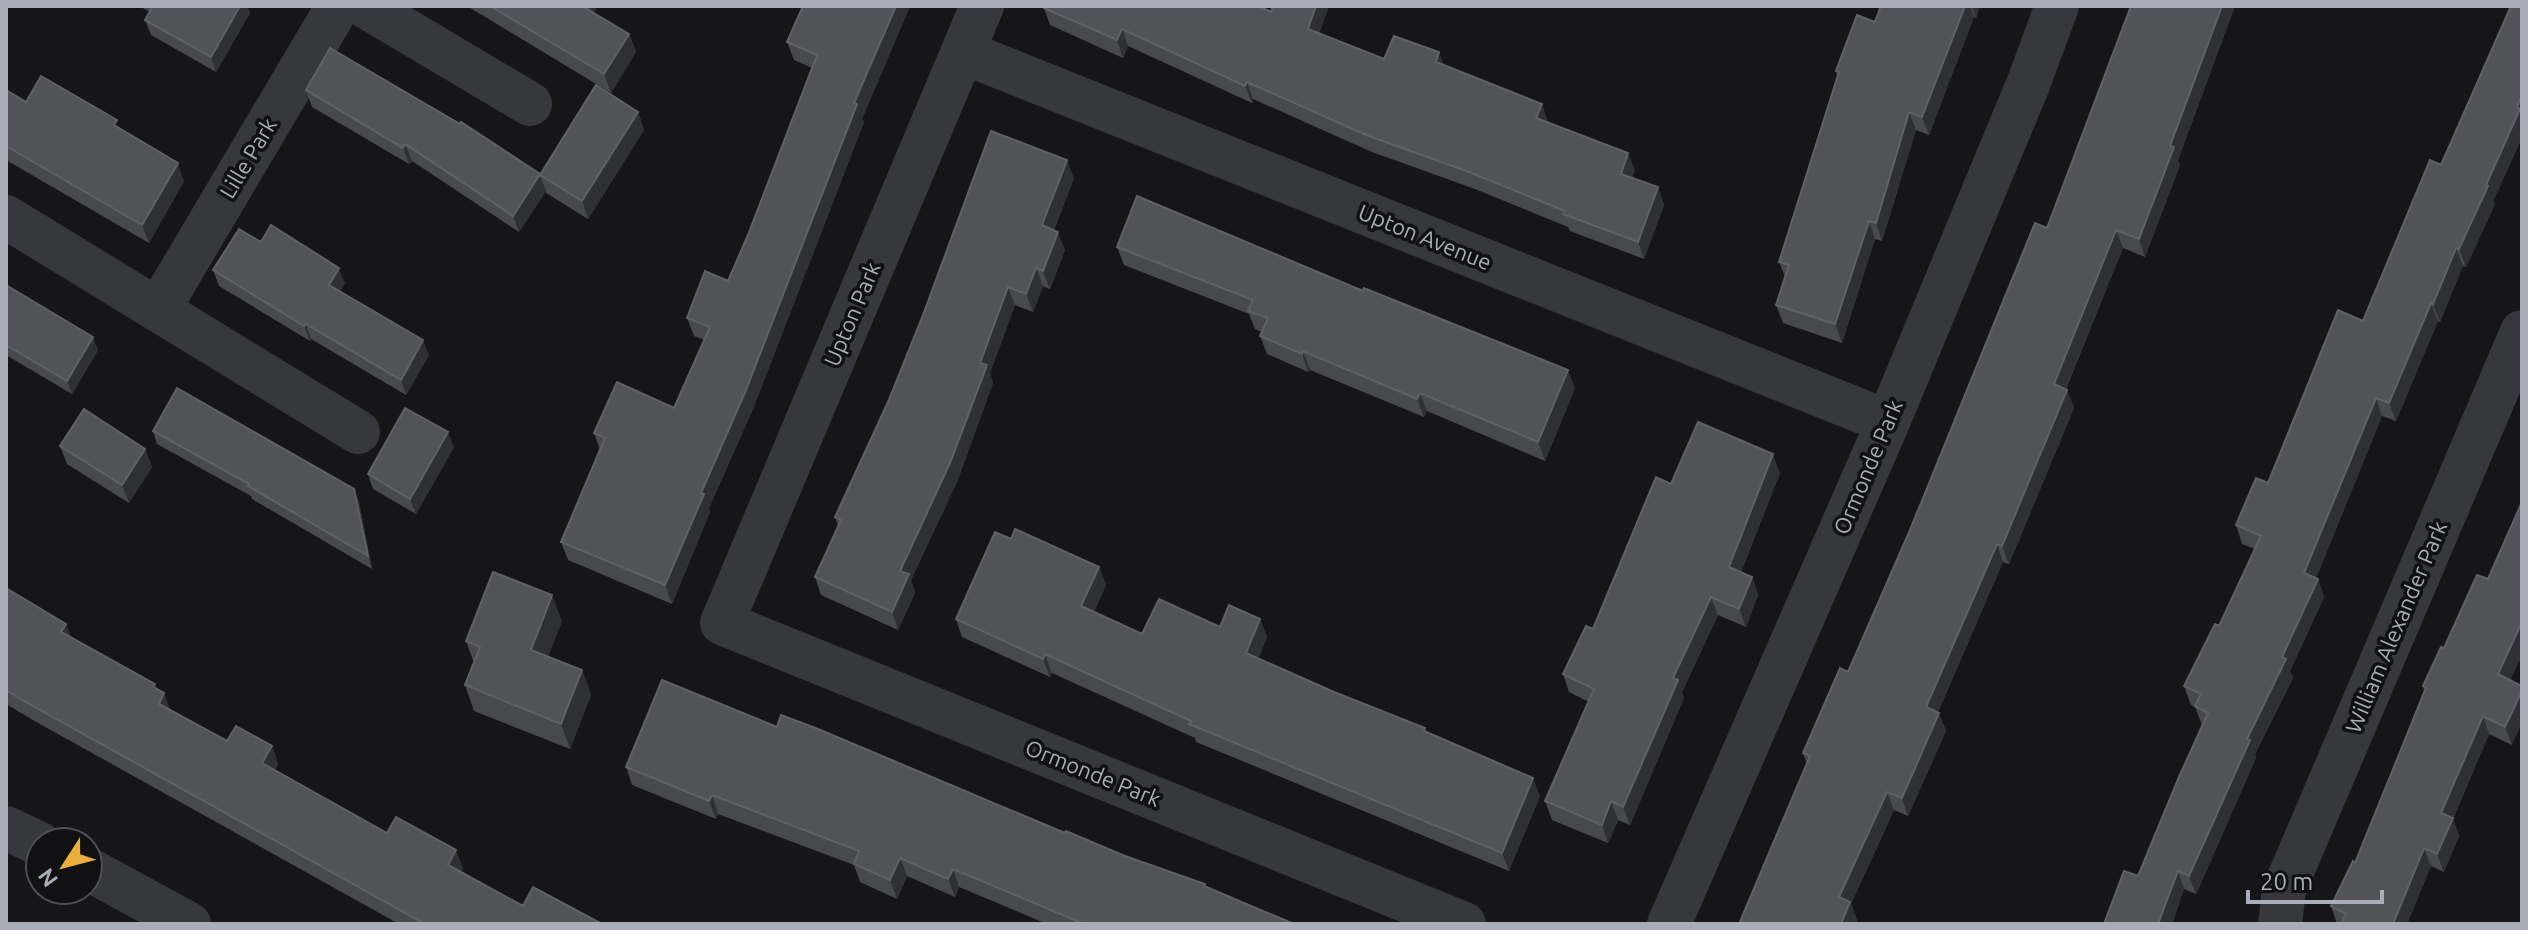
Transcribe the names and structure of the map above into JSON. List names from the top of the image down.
{
  "streets": {
    "street": [
      "Lille Park",
      "Upton Avenue",
      "Upton Park",
      "Ormonde Park",
      "William Alexander Park"
    ]
  },
  "crossings": [
    ["Upton Avenue", "Upton Park"],
    ["Upton Avenue", "Ormonde Park"],
    ["Upton Park", "Ormonde Park"]
  ],
  "scale_bar": "20 m",
  "north": "bottom left"
}
